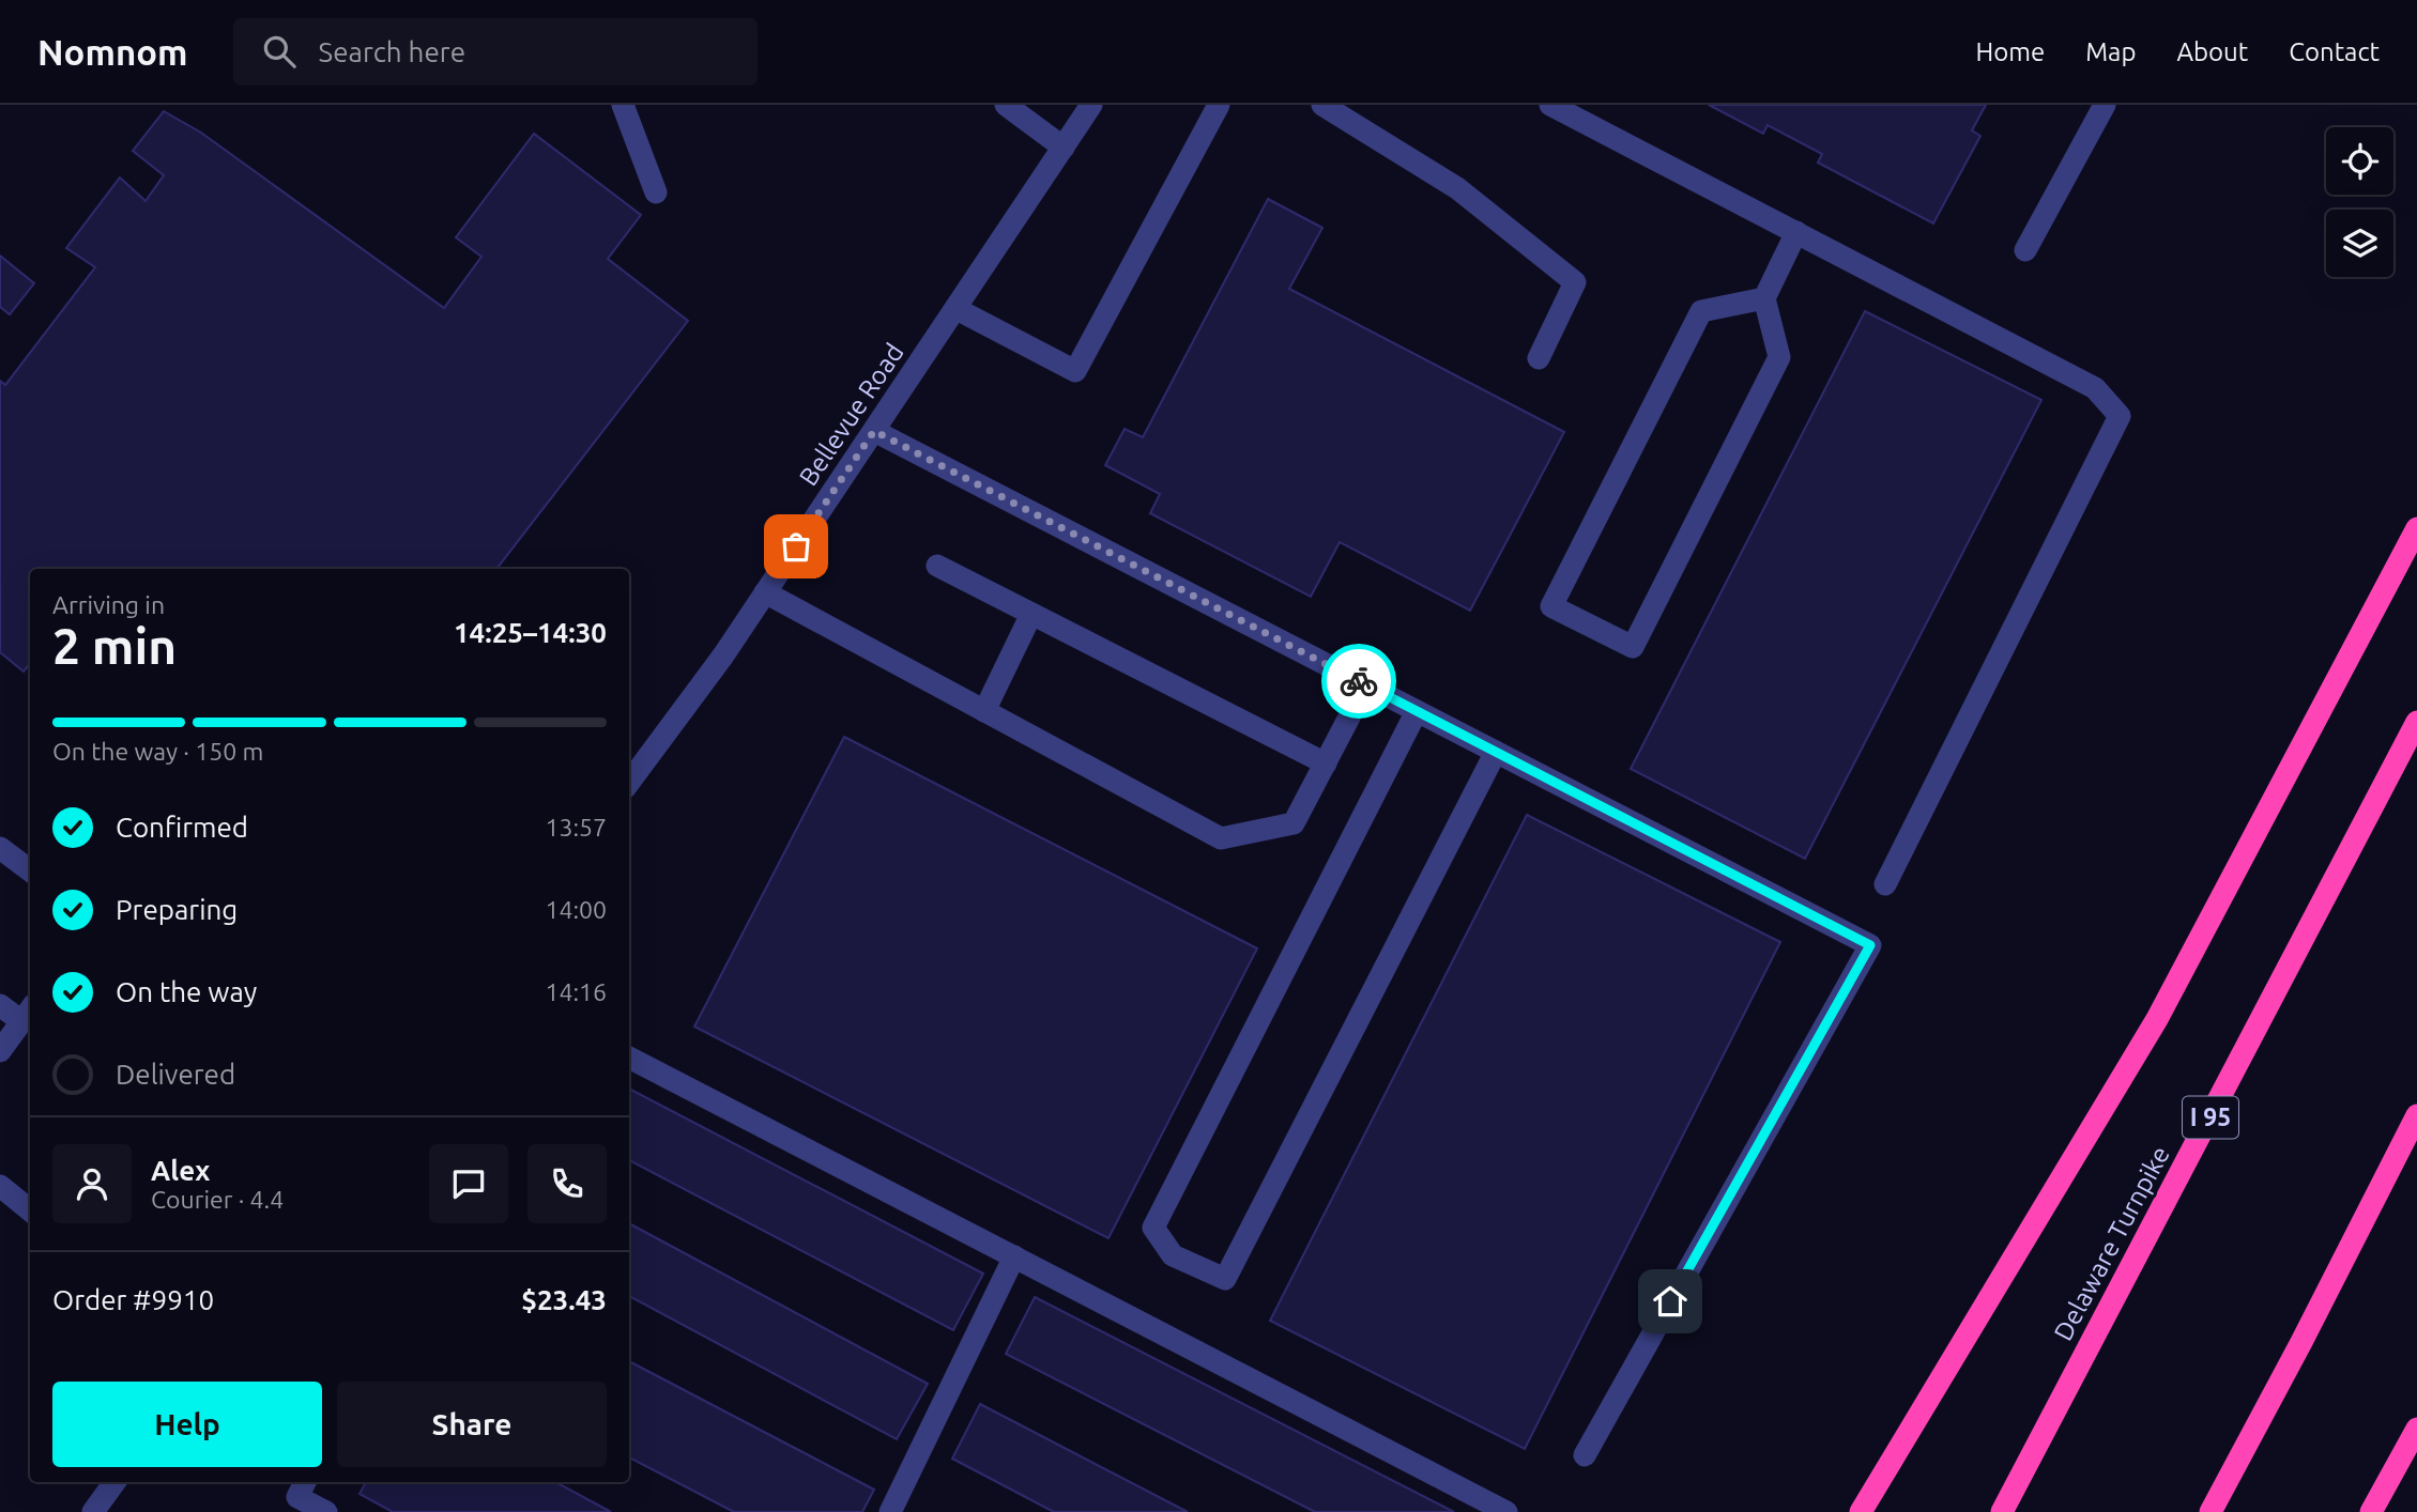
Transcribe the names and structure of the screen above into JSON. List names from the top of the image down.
{
  "streets": {
    "highway": ["I 95", "Delaware Turnpike"],
    "street": ["Bellevue Road"]
  },
  "page": {
    "header": "Nomnom",
    "search": "Search here",
    "nav": [
      "Home",
      "Map",
      "About",
      "Contact"
    ],
    "heading": ["2 min", "Arriving in", "14:25–14:30"],
    "panel": [
      "Alex",
      "Courier · 4.4",
      "Order #9910",
      "$23.43"
    ],
    "bar": "On the way · 150 m",
    "list": [
      ["Confirmed", "13:57"],
      ["Preparing", "14:00"],
      ["On the way", "14:16"],
      "Delivered"
    ],
    "buttons": ["Help", "Share"]
  }
}
